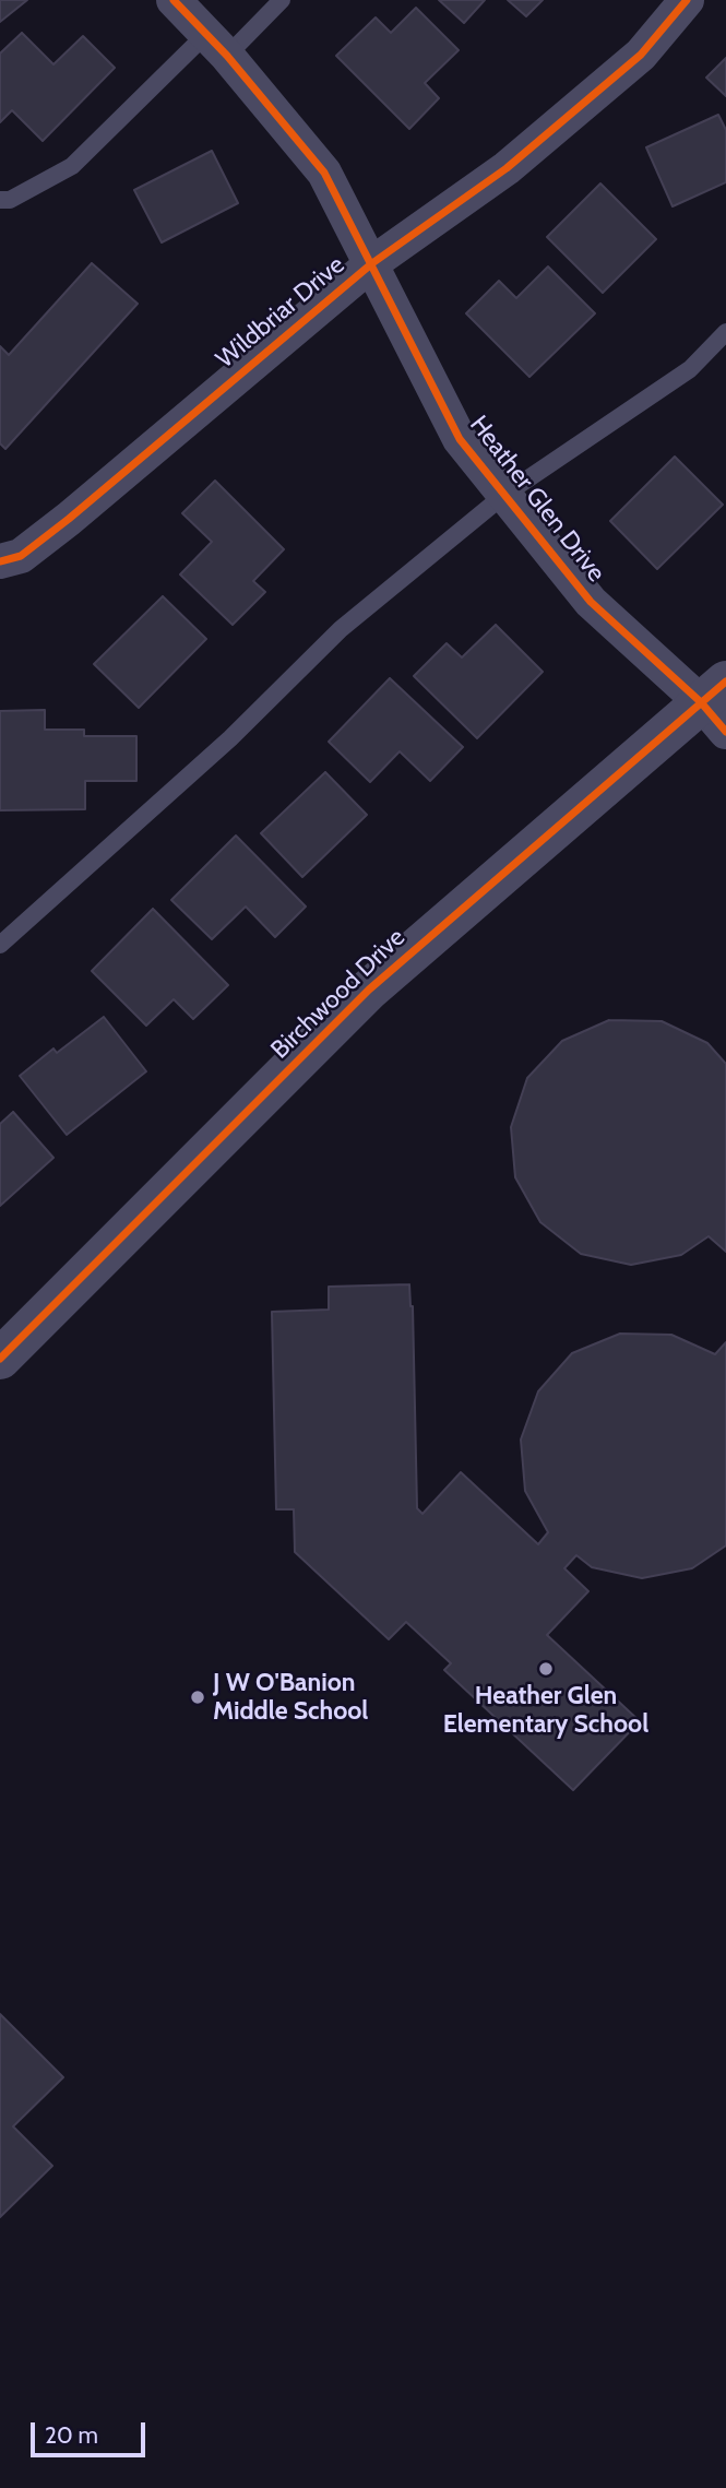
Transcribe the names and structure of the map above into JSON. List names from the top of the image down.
{
  "streets": {
    "street": ["Wildbriar Drive", "Heather Glen Drive", "Birchwood Drive"]
  },
  "crossings": [
    ["Wildbriar Drive", "Heather Glen Drive"],
    ["Heather Glen Drive", "Birchwood Drive"]
  ],
  "places": ["Heather Glen Elementary School", "J W O'Banion Middle School"],
  "scale_bar": "20 m"
}
